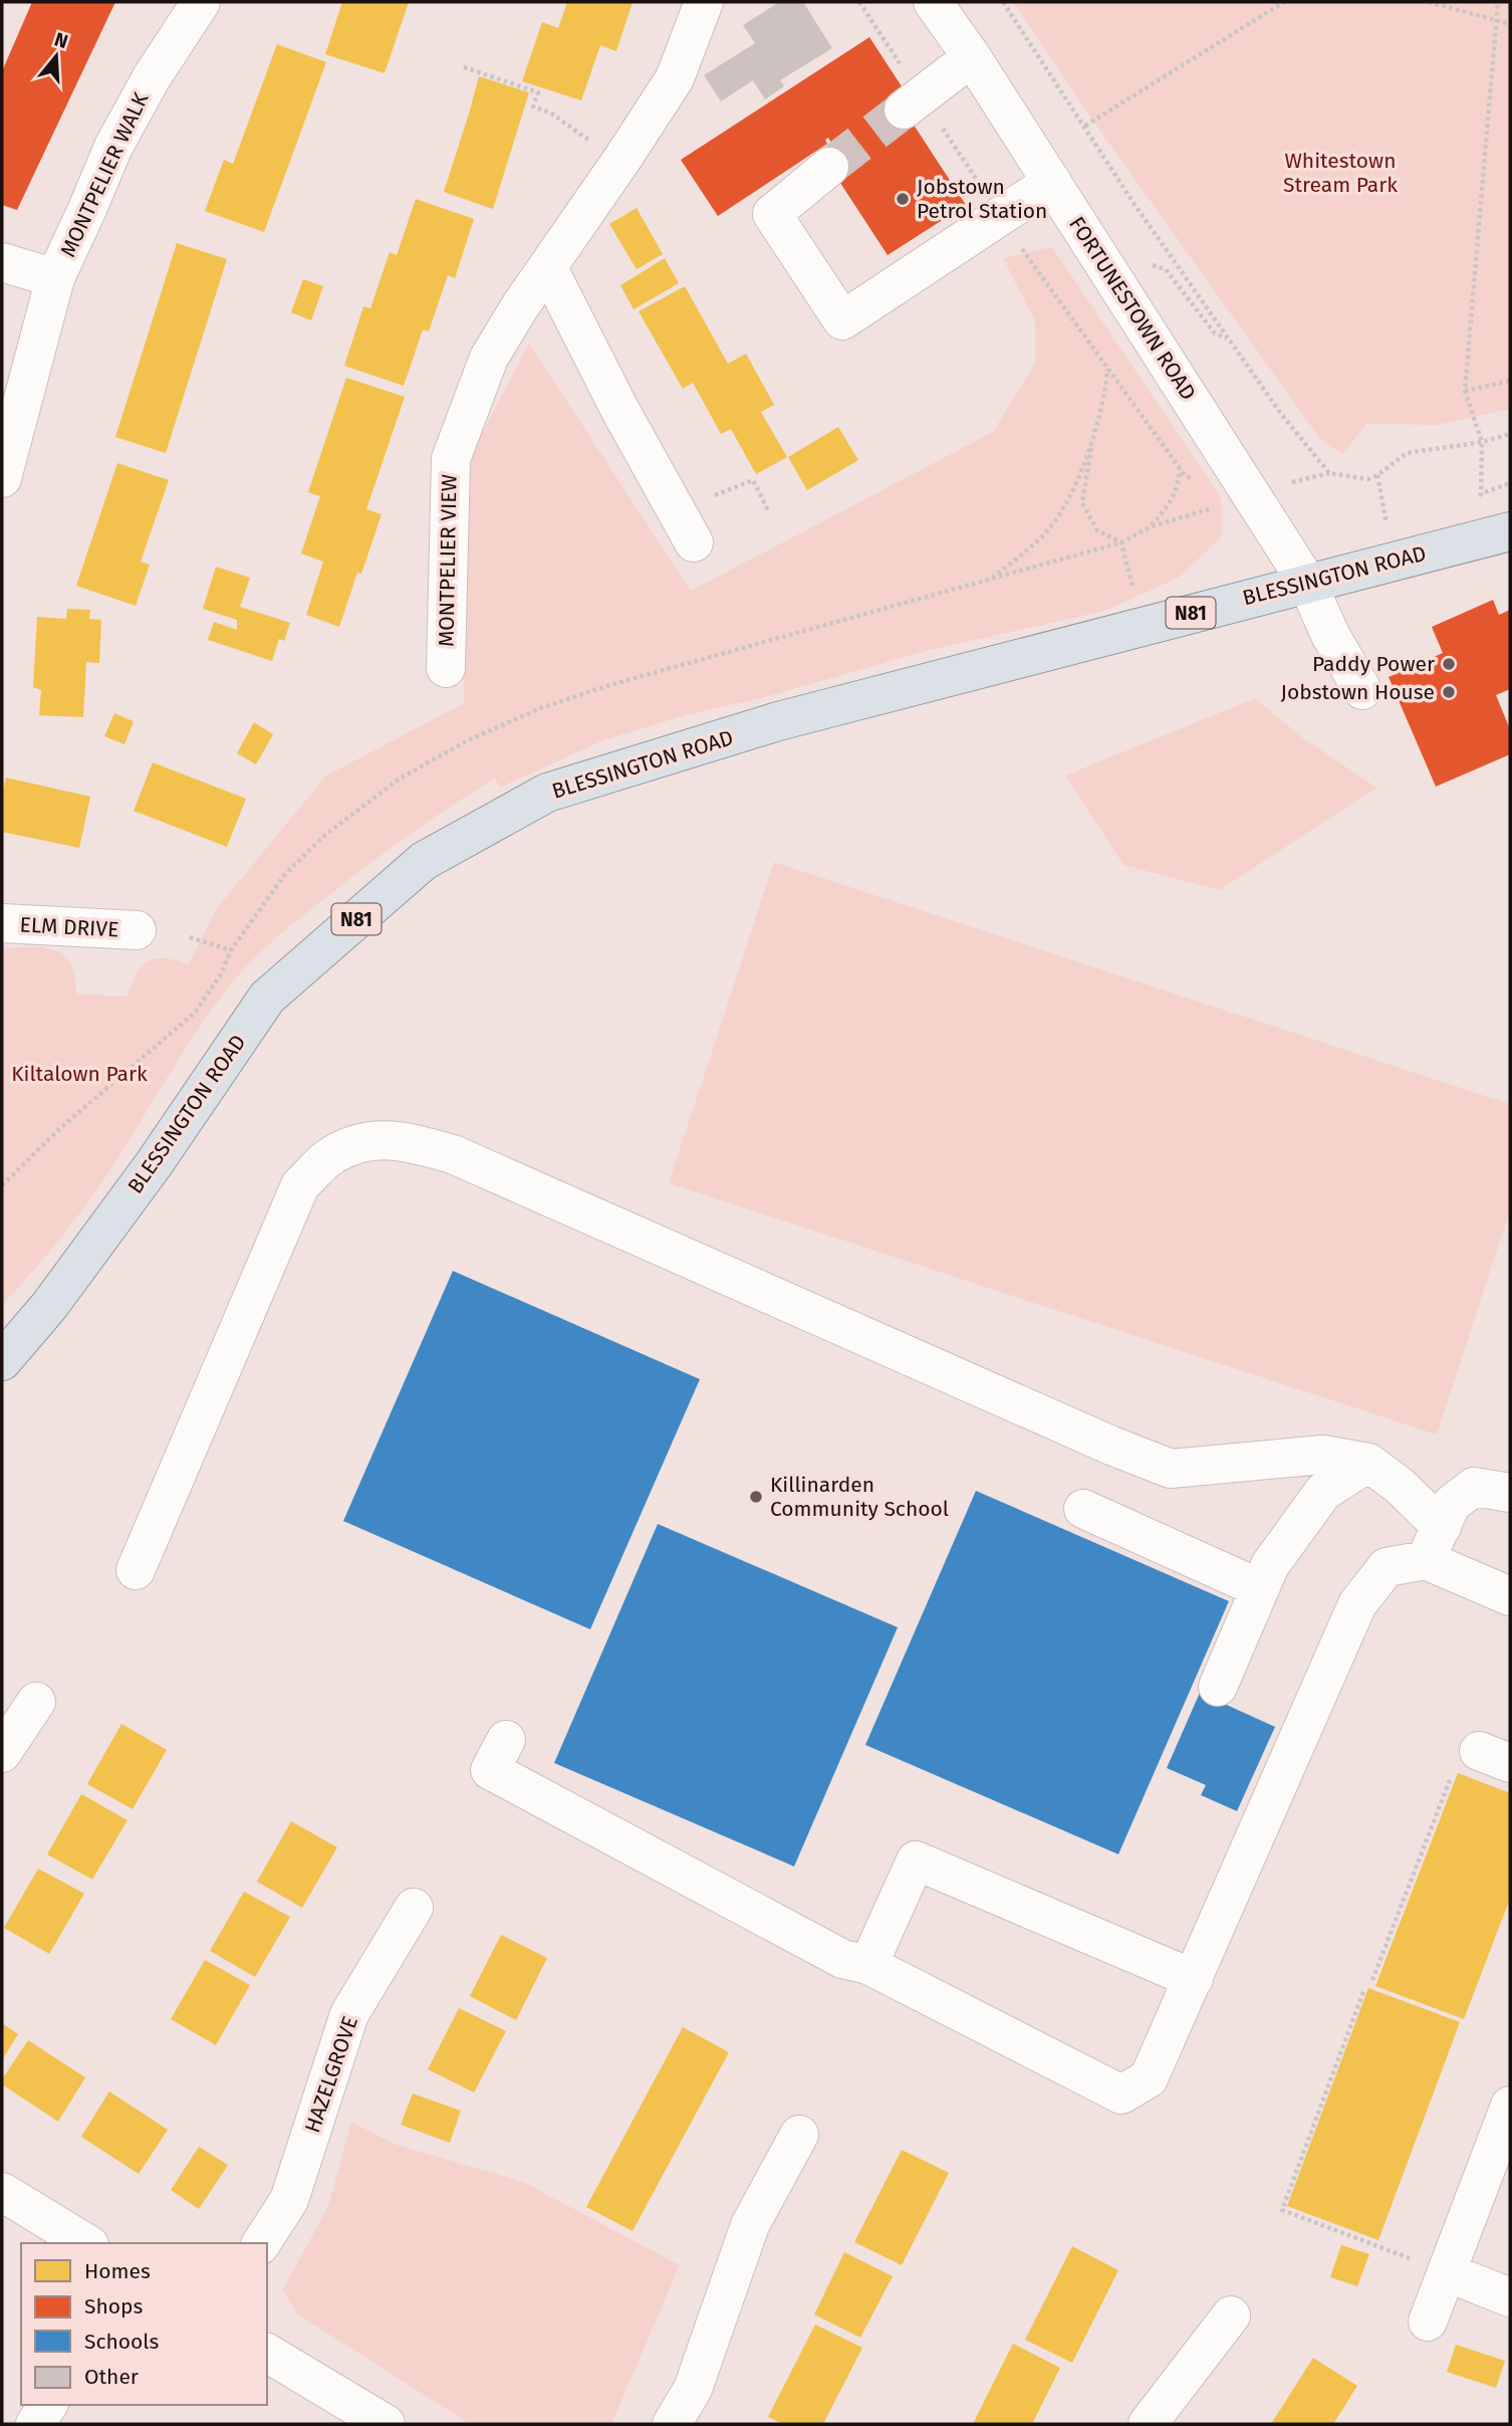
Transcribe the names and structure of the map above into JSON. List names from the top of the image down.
{
  "streets": {
    "main road": ["BLESSINGTON ROAD", "N81"],
    "street": [
      "MONTPELIER WALK",
      "FORTUNESTOWN ROAD",
      "MONTPELIER VIEW",
      "ELM DRIVE",
      "HAZELGROVE"
    ]
  },
  "crossings": [
    ["FORTUNESTOWN ROAD", "BLESSINGTON ROAD"]
  ],
  "parks": ["Whitestown Stream Park", "Kiltalown Park"],
  "places": [
    "Jobstown Petrol Station",
    "Paddy Power",
    "Jobstown House",
    "Killinarden Community School"
  ],
  "legend": [
    "Homes",
    "Shops",
    "Schools",
    "Other"
  ],
  "north": "top"
}
